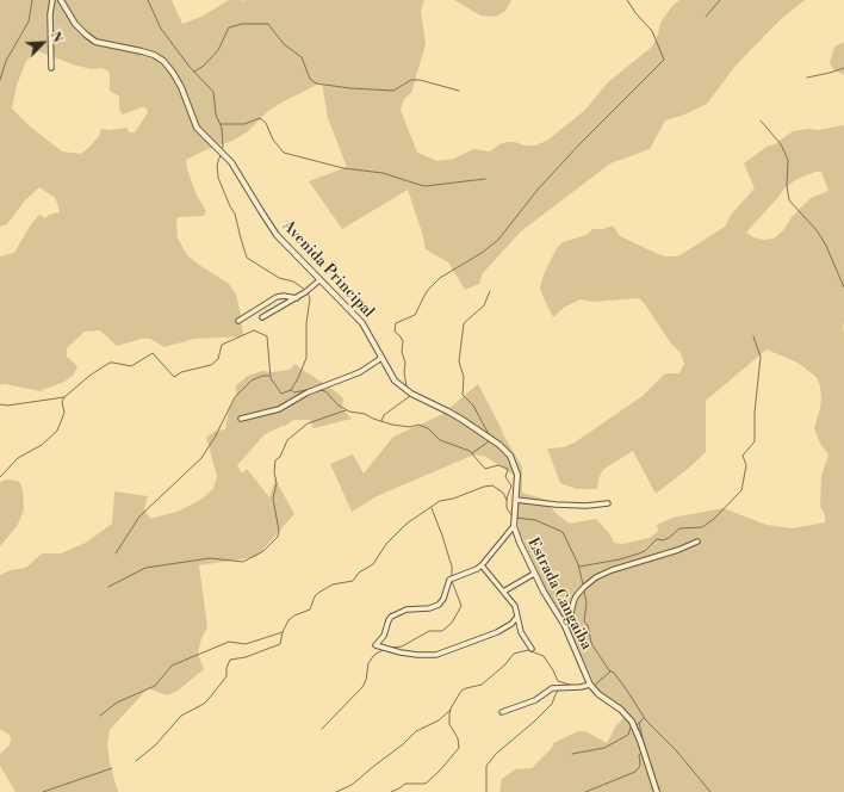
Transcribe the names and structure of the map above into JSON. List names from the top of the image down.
{
  "streets": {
    "street": ["Avenida Principal", "Estrada Cangaiba"]
  },
  "crossings": [
    ["Avenida Principal", "Estrada Cangaiba"]
  ],
  "north": "top right"
}
